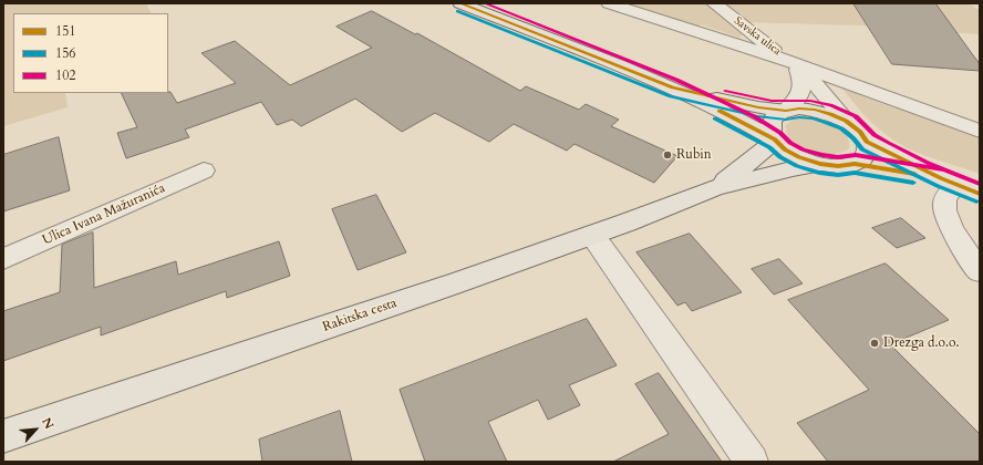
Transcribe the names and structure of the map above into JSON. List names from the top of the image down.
{
  "streets": {
    "main road": ["Rakitska cesta"],
    "street": ["Savska ulica", "Ulica Ivana Mažuranića"]
  },
  "places": ["Rubin", "Drezga d.o.o."],
  "lines": ["transit line 151", "transit line 102", "transit line 156"],
  "legend": ["151", "156", "102"],
  "north": "top right"
}
